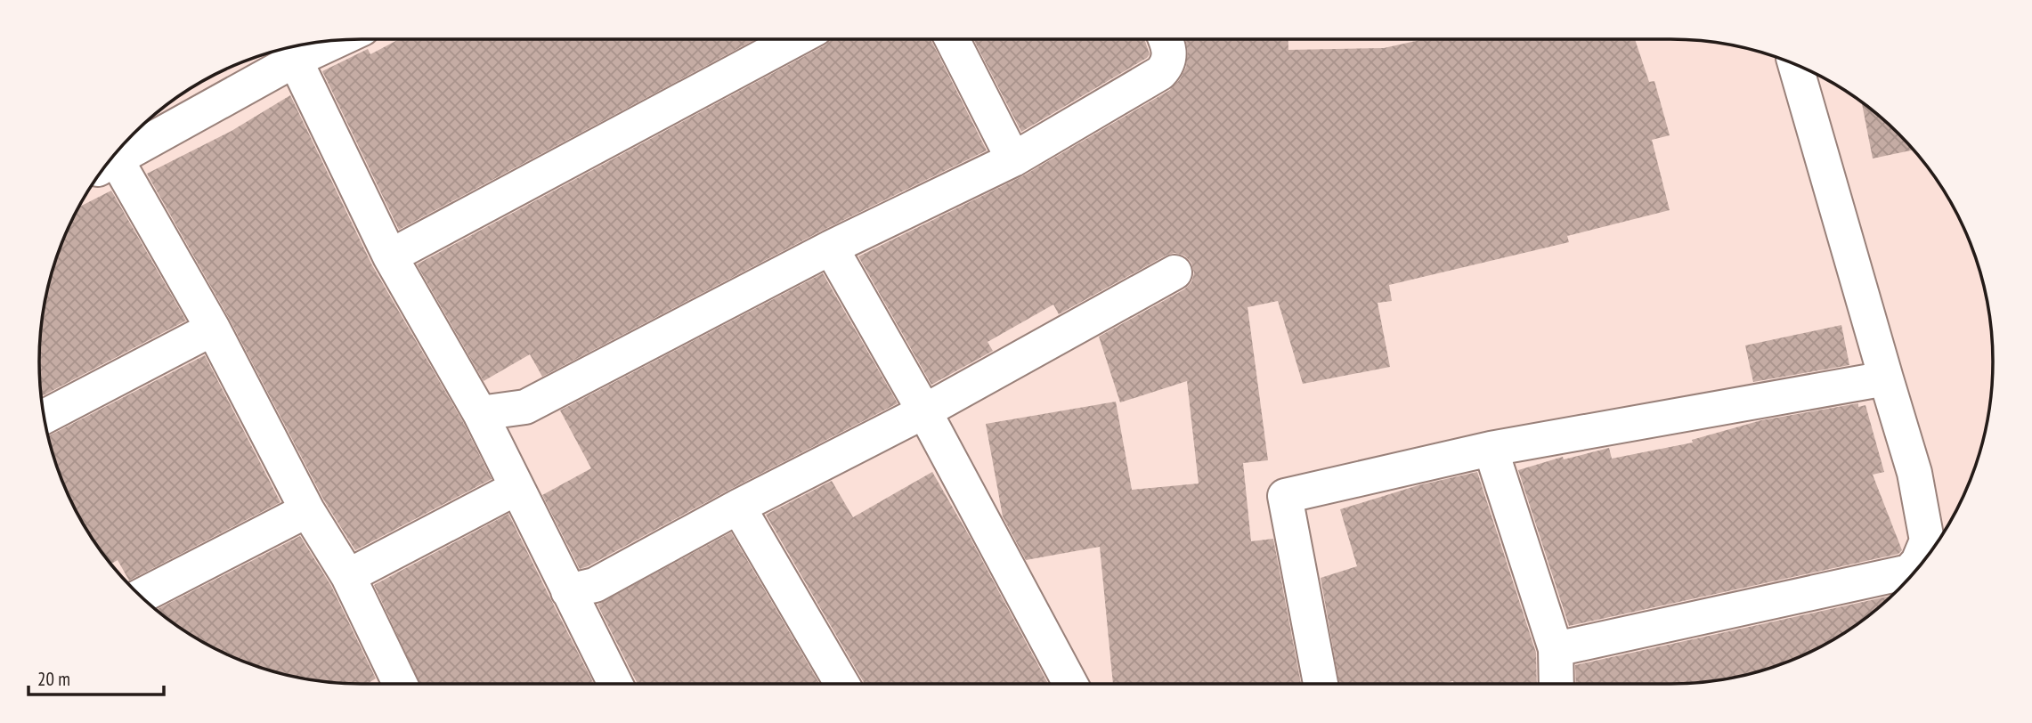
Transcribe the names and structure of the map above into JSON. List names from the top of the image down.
{
  "scale_bar": "20 m"
}
